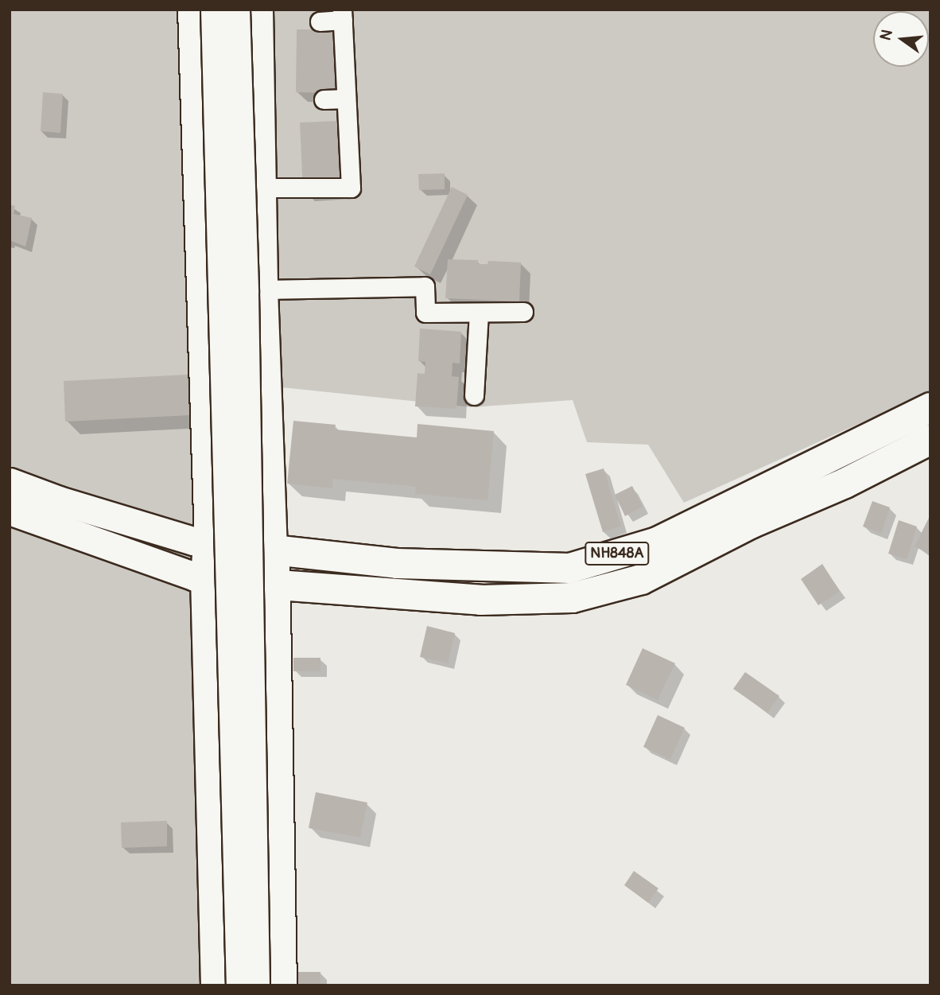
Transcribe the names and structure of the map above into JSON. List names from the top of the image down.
{
  "streets": {
    "highway": ["NH848A"]
  },
  "north": "left"
}
